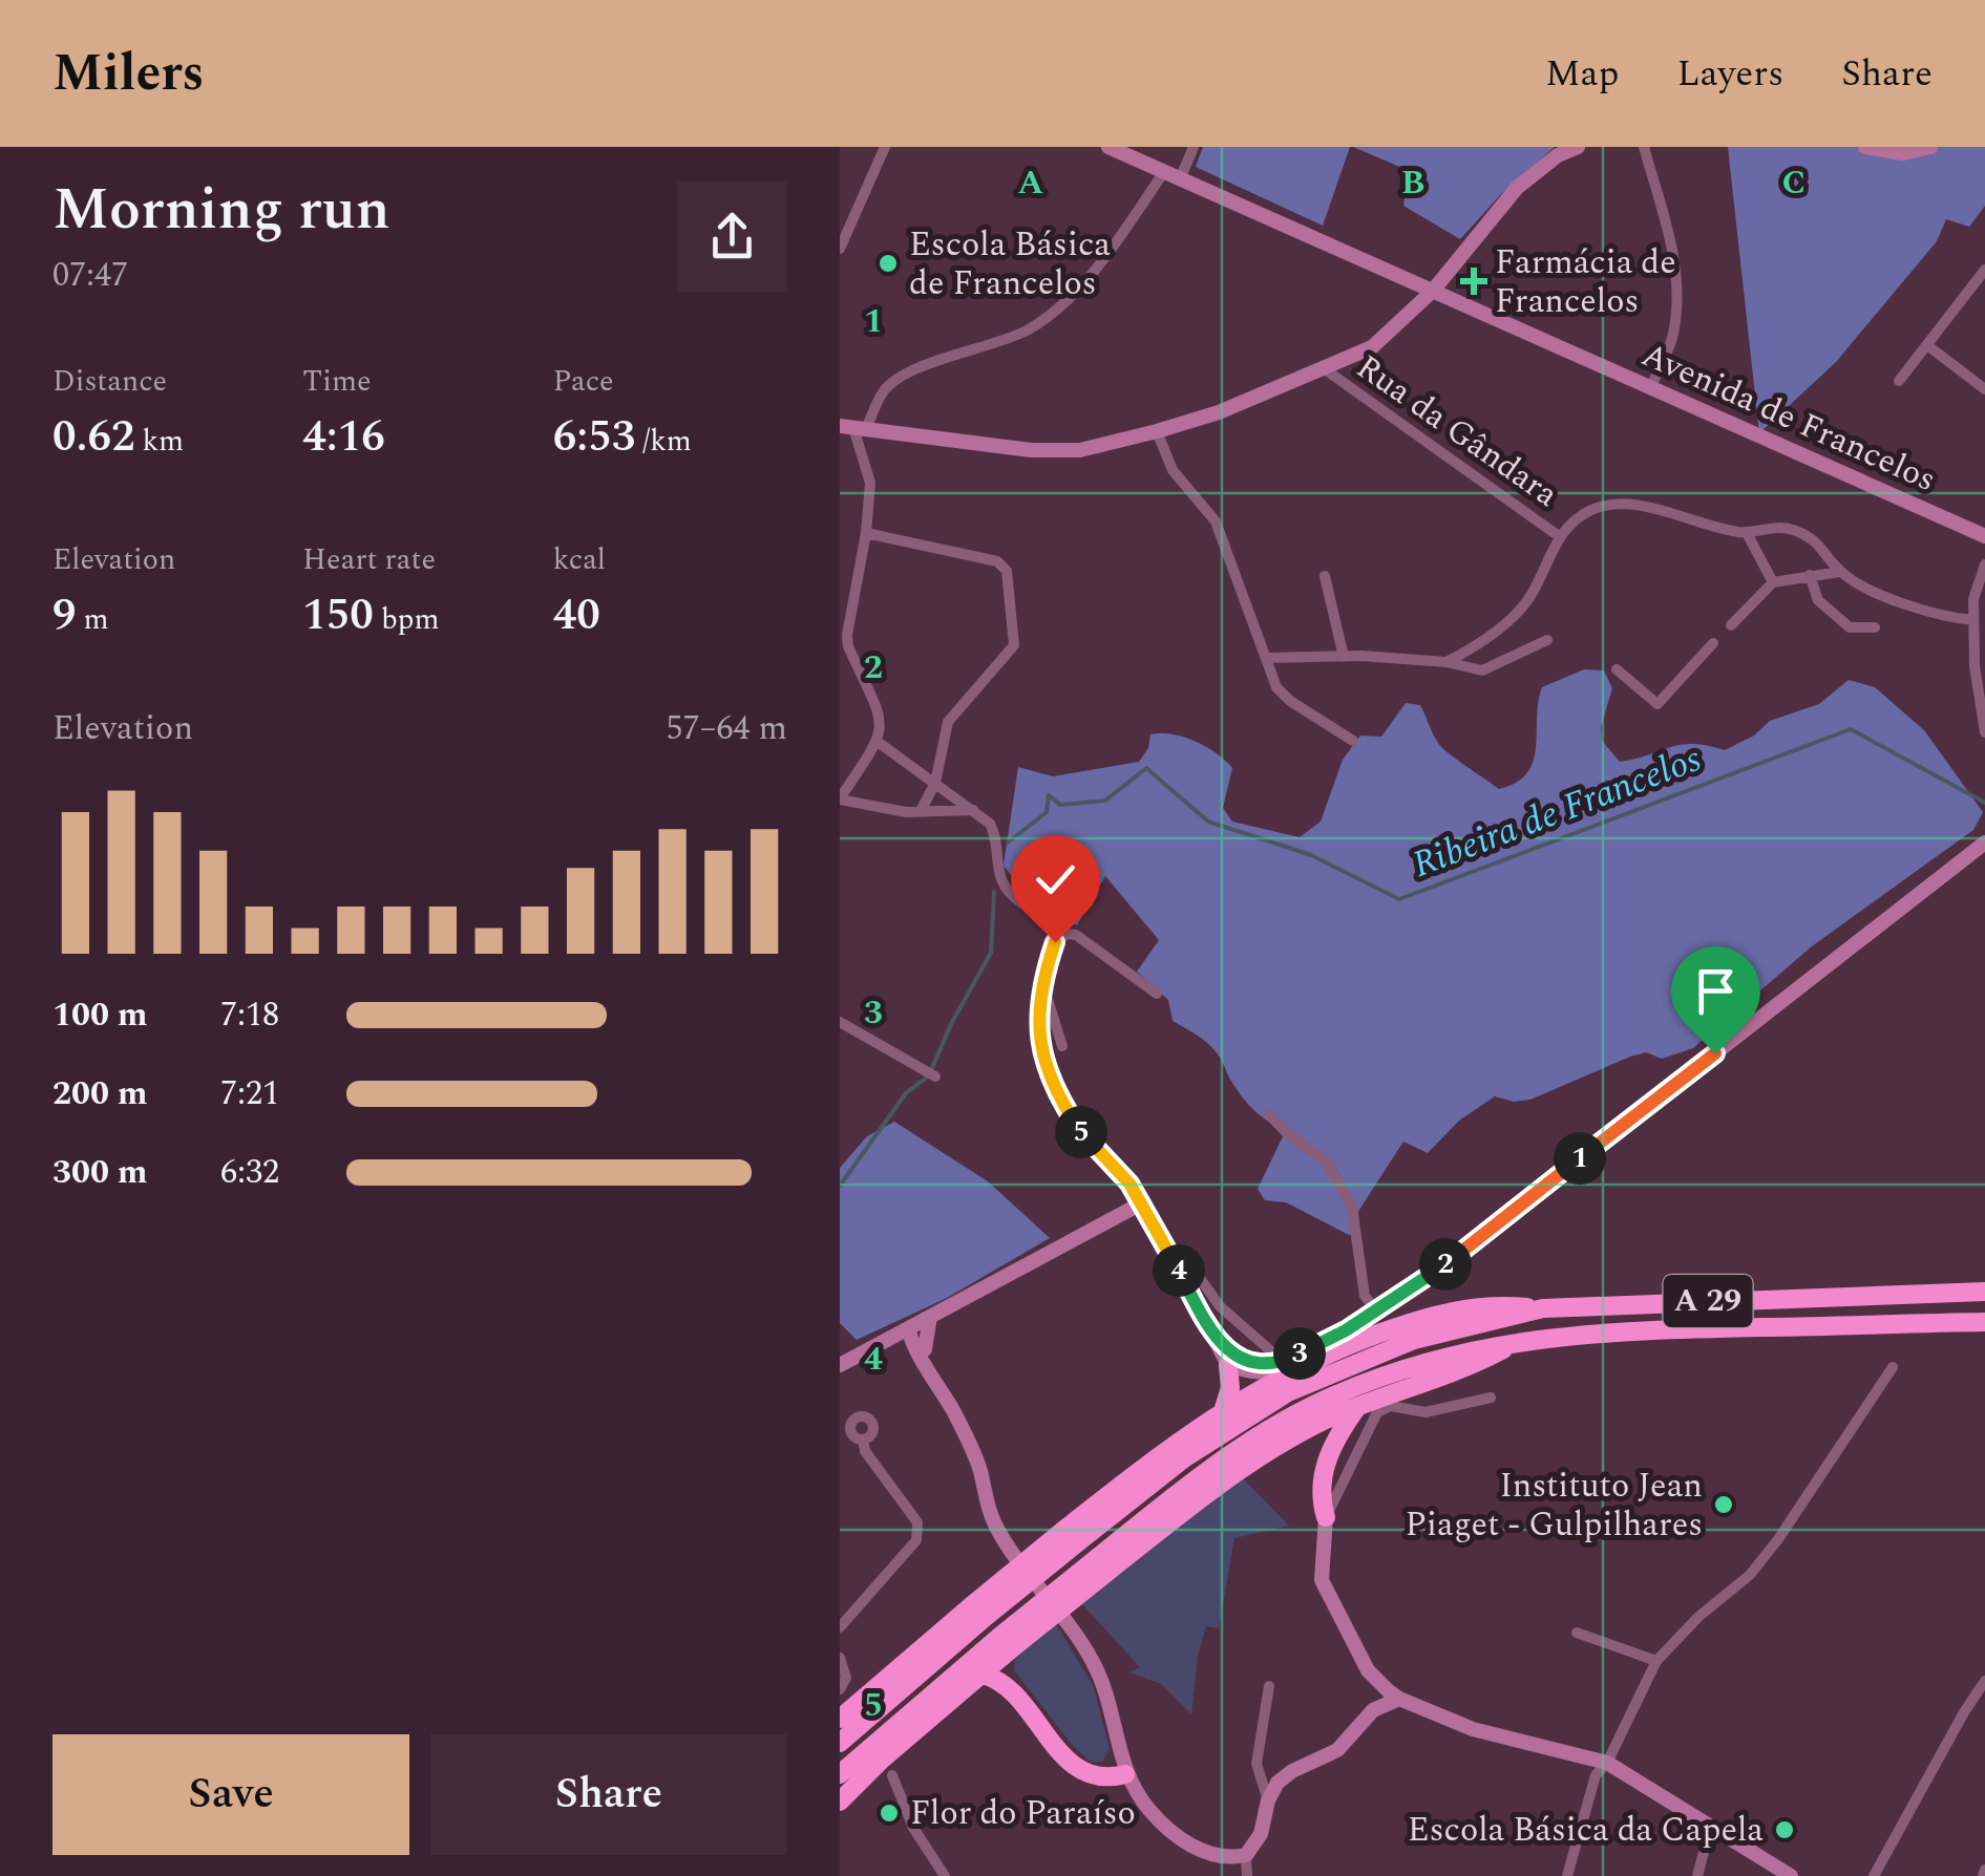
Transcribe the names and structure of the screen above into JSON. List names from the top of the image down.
{
  "streets": {
    "highway": ["A 29"],
    "street": ["Avenida de Francelos", "Rua da Gândara"]
  },
  "water": ["Ribeira de Francelos"],
  "places": {
    "other": [
      "Escola Básica de Francelos",
      "Instituto Jean Piaget - Gulpilhares",
      "Flor do Paraíso",
      "Escola Básica da Capela"
    ],
    "health": ["Farmácia de Francelos"]
  },
  "page": {
    "header": "Milers",
    "nav": ["Map", "Layers", "Share"],
    "heading": ["Morning run", "07:47"],
    "stats": [
      ["Distance", "0.62 km"],
      ["Time", "4:16"],
      ["Pace", "6:53 /km"],
      ["Elevation", "9 m"],
      ["Heart rate", "150 bpm"],
      ["kcal", "40"]
    ],
    "chart": ["Elevation", "57–64 m"],
    "list": [
      {
        "name": "100 m",
        "note": "7:18"
      },
      {
        "name": "200 m",
        "note": "7:21"
      },
      {
        "name": "300 m",
        "note": "6:32"
      }
    ],
    "pins": [
      "5",
      "1",
      "2",
      "4",
      "3"
    ],
    "buttons": ["Save", "Share"]
  },
  "grid": {
    "columns": ["A", "B", "C"],
    "rows": [
      "1",
      "2",
      "3",
      "4",
      "5"
    ]
  }
}
